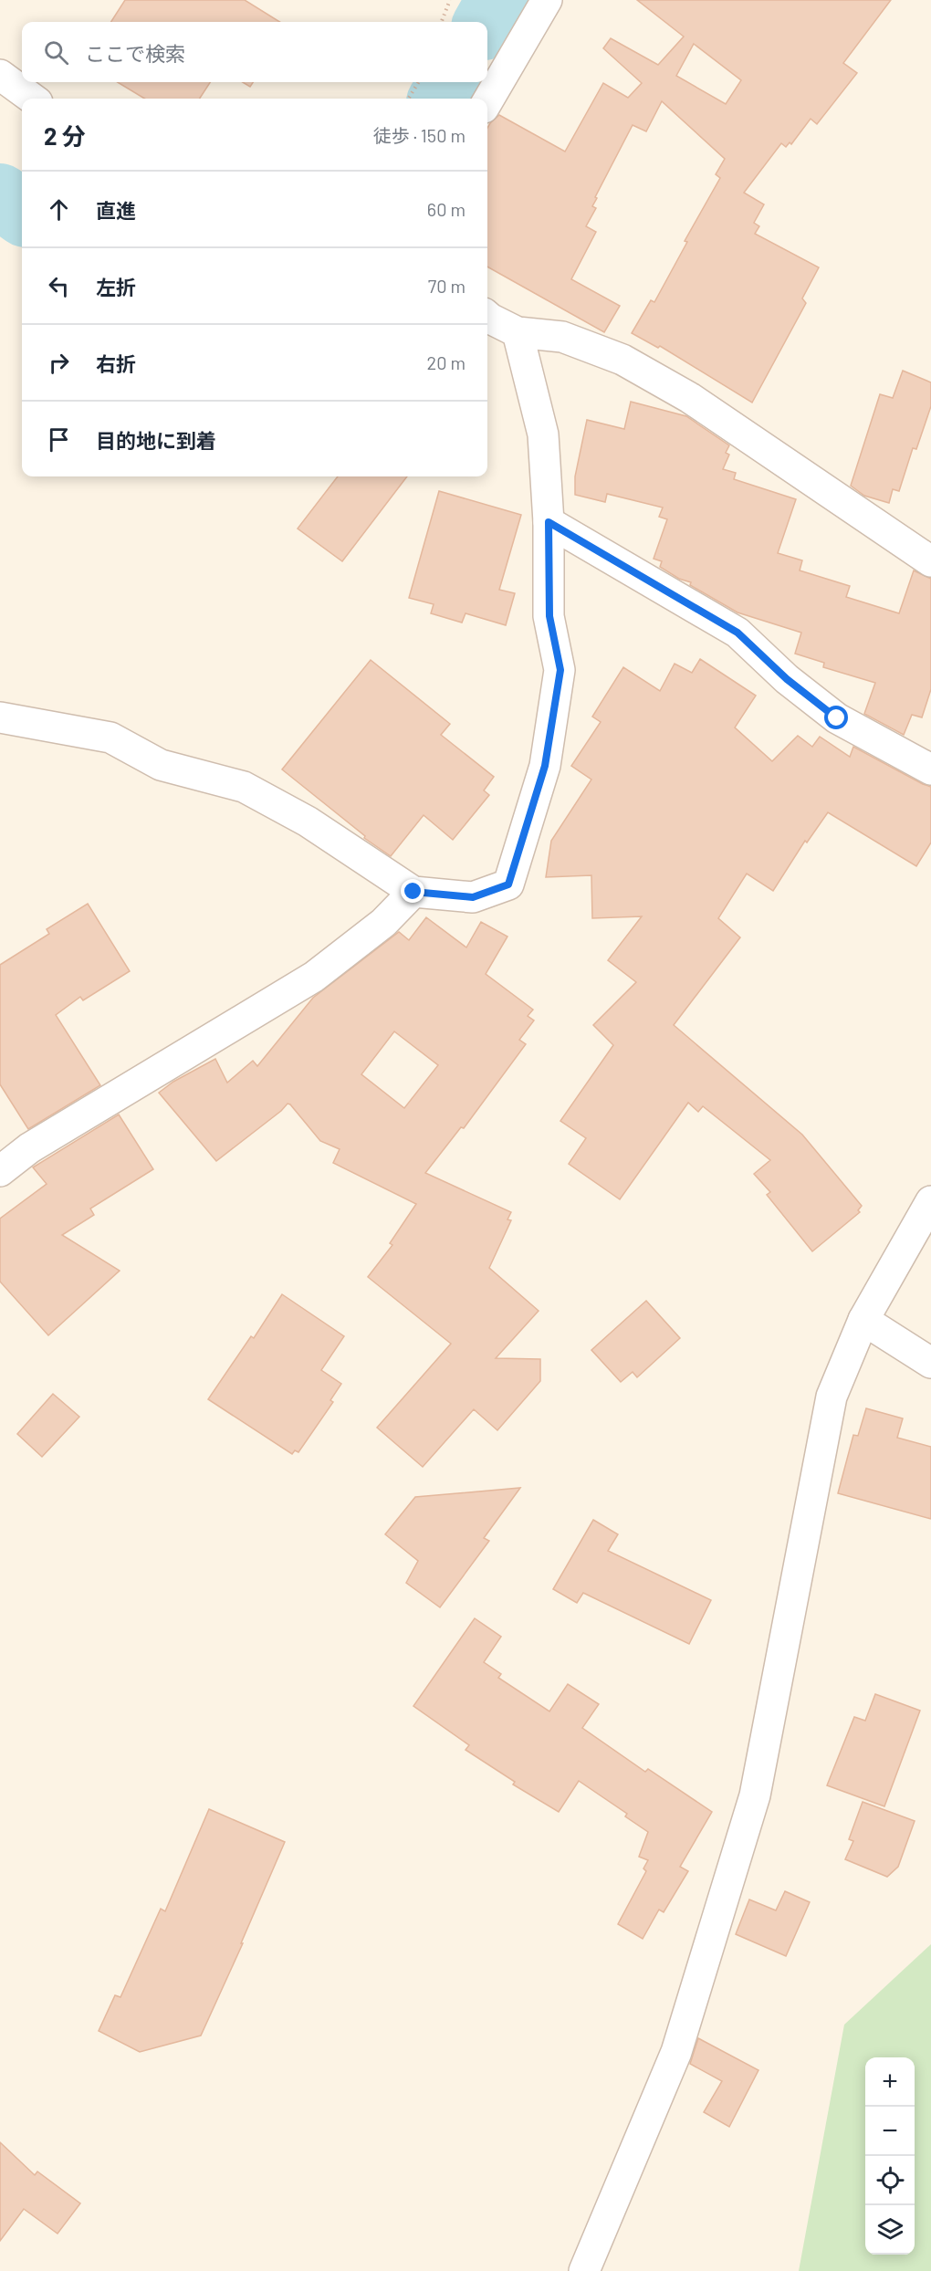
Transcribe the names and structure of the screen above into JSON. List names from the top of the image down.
{
  "page": {
    "search": "ここで検索",
    "heading": ["2 分", "徒歩 · 150 m"],
    "list": [
      ["直進", "60 m"],
      ["左折", "70 m"],
      ["右折", "20 m"],
      "目的地に到着"
    ],
    "map_buttons": ["+", "−"]
  }
}
